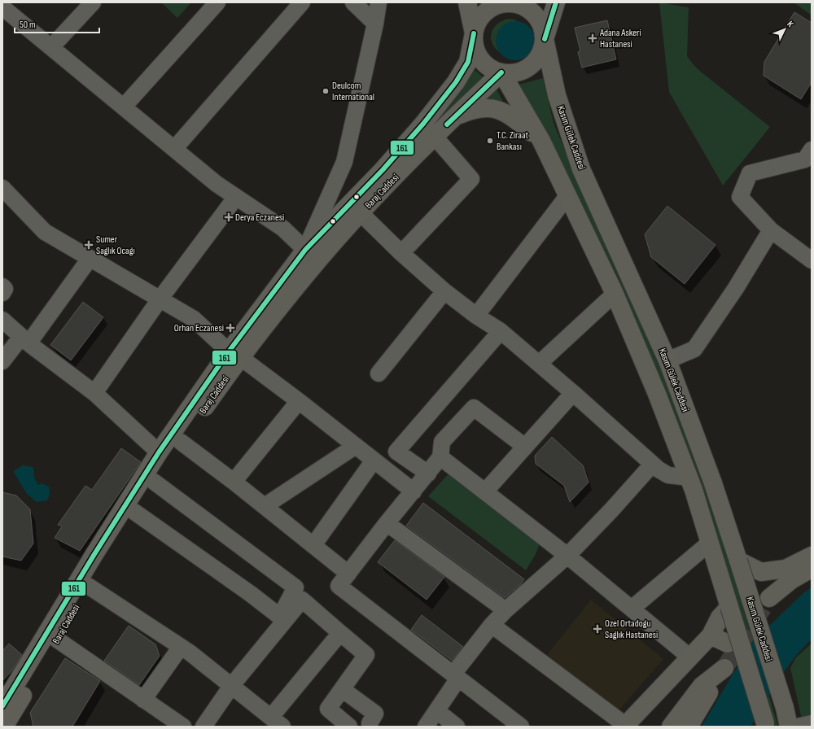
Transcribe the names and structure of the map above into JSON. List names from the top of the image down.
{
  "streets": {
    "main road": ["Kasım Gülek Caddesi", "Baraj Caddesi"]
  },
  "crossings": [
    ["Kasım Gülek Caddesi", "Baraj Caddesi"]
  ],
  "places": {
    "health": [
      "Adana Askeri Hastanesi",
      "Derya Eczanesi",
      "Sumer Saglık Ocagı",
      "Orhan Eczanesi",
      "Ozel Ortadogu Saglık Hastanesi"
    ],
    "other": ["Deulcom International", "T.C. Ziraat Bankası"]
  },
  "lines": ["transit line 161"],
  "scale_bar": "50 m",
  "north": "top right"
}
